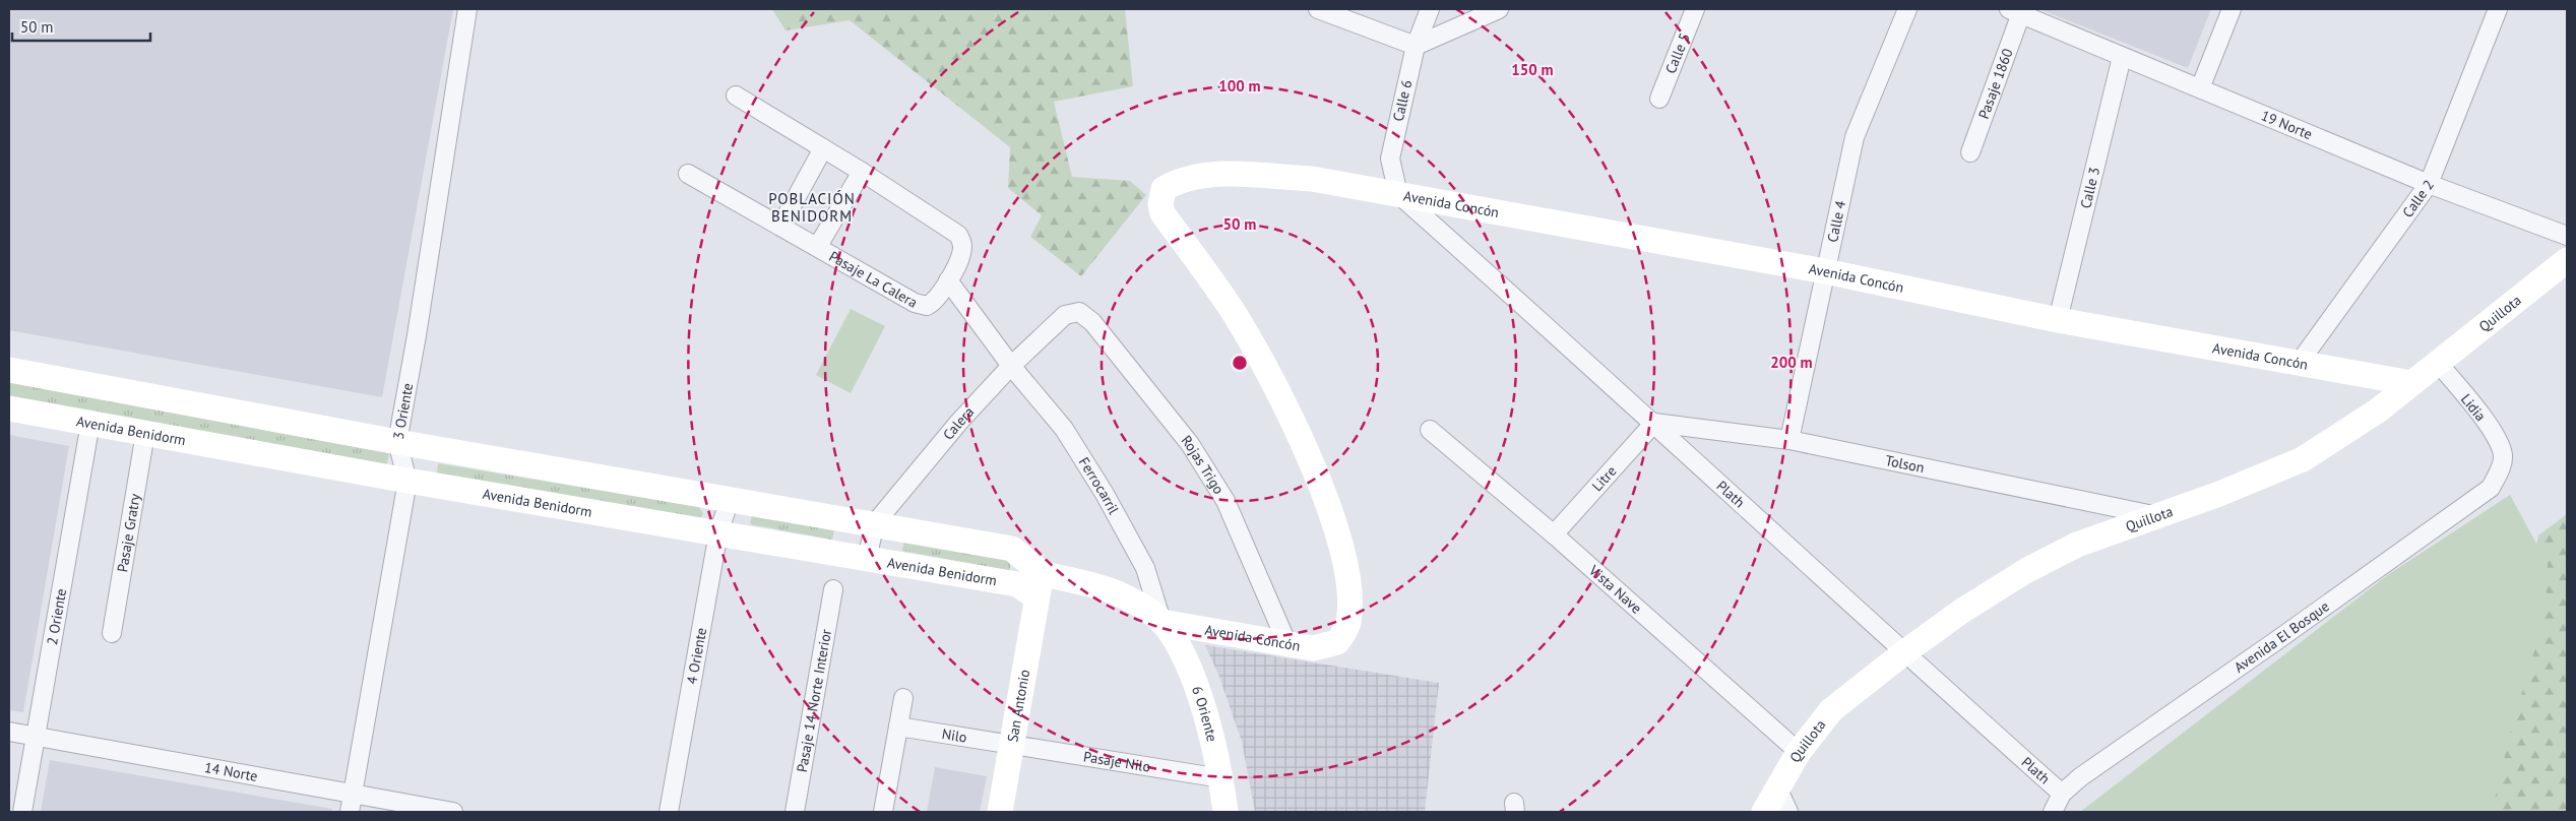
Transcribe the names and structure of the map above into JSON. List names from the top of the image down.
{
  "streets": {
    "main road": [
      "Avenida Concón",
      "Quillota",
      "Avenida Benidorm",
      "San Antonio",
      "6 Oriente"
    ],
    "street": [
      "Calle 5",
      "Pasaje 1860",
      "Calle 6",
      "19 Norte",
      "Calle 3",
      "Calle 2",
      "Calle 4",
      "Pasaje La Calera",
      "Lidia",
      "3 Oriente",
      "Calera",
      "Tolson",
      "Rojas Trigo",
      "Litre",
      "Ferrocarril",
      "Plath",
      "Pasaje Gratry",
      "Vista Nave",
      "2 Oriente",
      "Avenida El Bosque",
      "4 Oriente",
      "Pasaje 14 Norte Interior",
      "Nilo",
      "Pasaje Nilo",
      "14 Norte"
    ]
  },
  "crossings": [
    ["Pasaje 1860", "19 Norte"],
    ["Calle 6", "Avenida Concón"],
    ["Calle 6", "Plath"],
    ["19 Norte", "Calle 3"],
    ["19 Norte", "Calle 2"],
    ["Calle 3", "Avenida Concón"],
    ["Calle 2", "Avenida Concón"],
    ["Avenida Concón", "Calle 4"],
    ["Avenida Concón", "Quillota"],
    ["Avenida Concón", "Rojas Trigo"],
    ["Avenida Concón", "Ferrocarril"],
    ["Avenida Concón", "Plath"],
    ["Avenida Concón", "6 Oriente"],
    ["Calle 4", "Tolson"],
    ["Quillota", "Lidia"],
    ["Quillota", "Tolson"],
    ["Quillota", "Plath"],
    ["Quillota", "Vista Nave"],
    ["Lidia", "Avenida El Bosque"],
    ["3 Oriente", "Avenida Benidorm"],
    ["3 Oriente", "14 Norte"],
    ["Calera", "Avenida Benidorm"],
    ["Calera", "Rojas Trigo"],
    ["Calera", "Ferrocarril"],
    ["Avenida Benidorm", "Pasaje Gratry"],
    ["Avenida Benidorm", "2 Oriente"],
    ["Avenida Benidorm", "4 Oriente"],
    ["Avenida Benidorm", "San Antonio"],
    ["Tolson", "Litre"],
    ["Tolson", "Plath"],
    ["Litre", "Plath"],
    ["Litre", "Vista Nave"],
    ["Ferrocarril", "6 Oriente"],
    ["Plath", "Avenida El Bosque"],
    ["2 Oriente", "14 Norte"],
    ["San Antonio", "Nilo"],
    ["San Antonio", "Pasaje Nilo"],
    ["6 Oriente", "Pasaje Nilo"],
    ["Nilo", "Pasaje Nilo"]
  ],
  "districts": ["POBLACIÓN BENIDORM"],
  "scale_bar": "50 m",
  "rings": [
    "150 m",
    "100 m",
    "50 m",
    "200 m"
  ]
}
